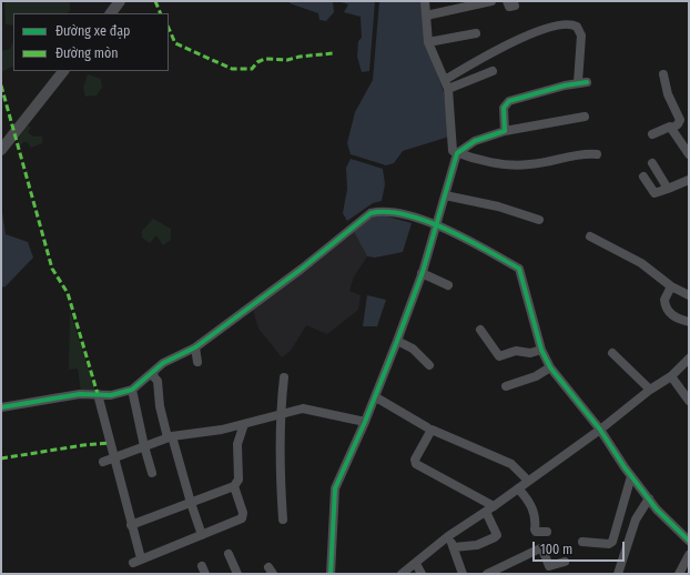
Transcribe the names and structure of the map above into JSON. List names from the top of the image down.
{
  "legend": ["Đường xe đạp", "Đường mòn"],
  "scale_bar": "100 m"
}
